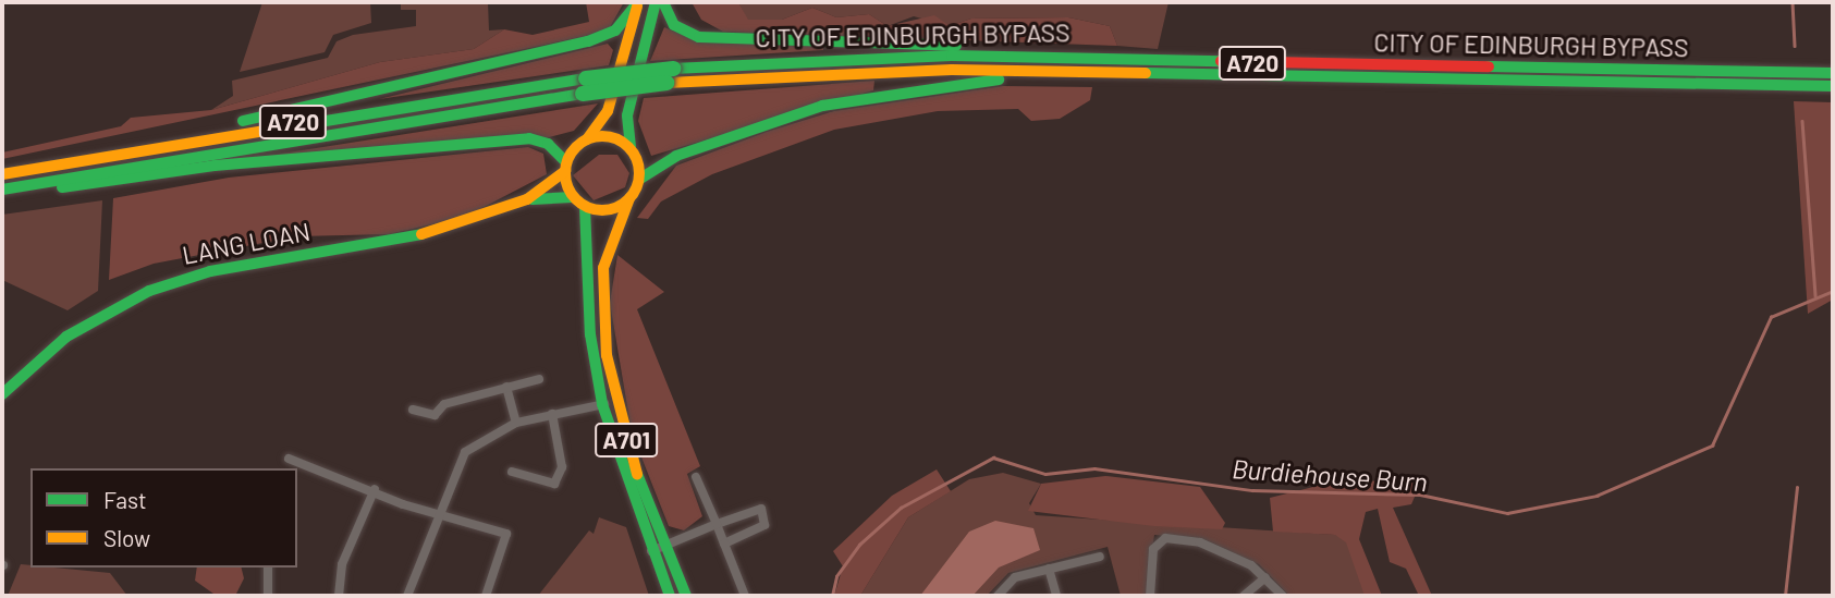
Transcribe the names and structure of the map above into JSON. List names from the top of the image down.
{
  "streets": {
    "main road": [
      "CITY OF EDINBURGH BYPASS",
      "A720",
      "LANG LOAN",
      "A701"
    ]
  },
  "crossings": [
    ["LANG LOAN", "A701"]
  ],
  "water": ["Burdiehouse Burn"],
  "legend": ["Fast", "Slow"]
}
